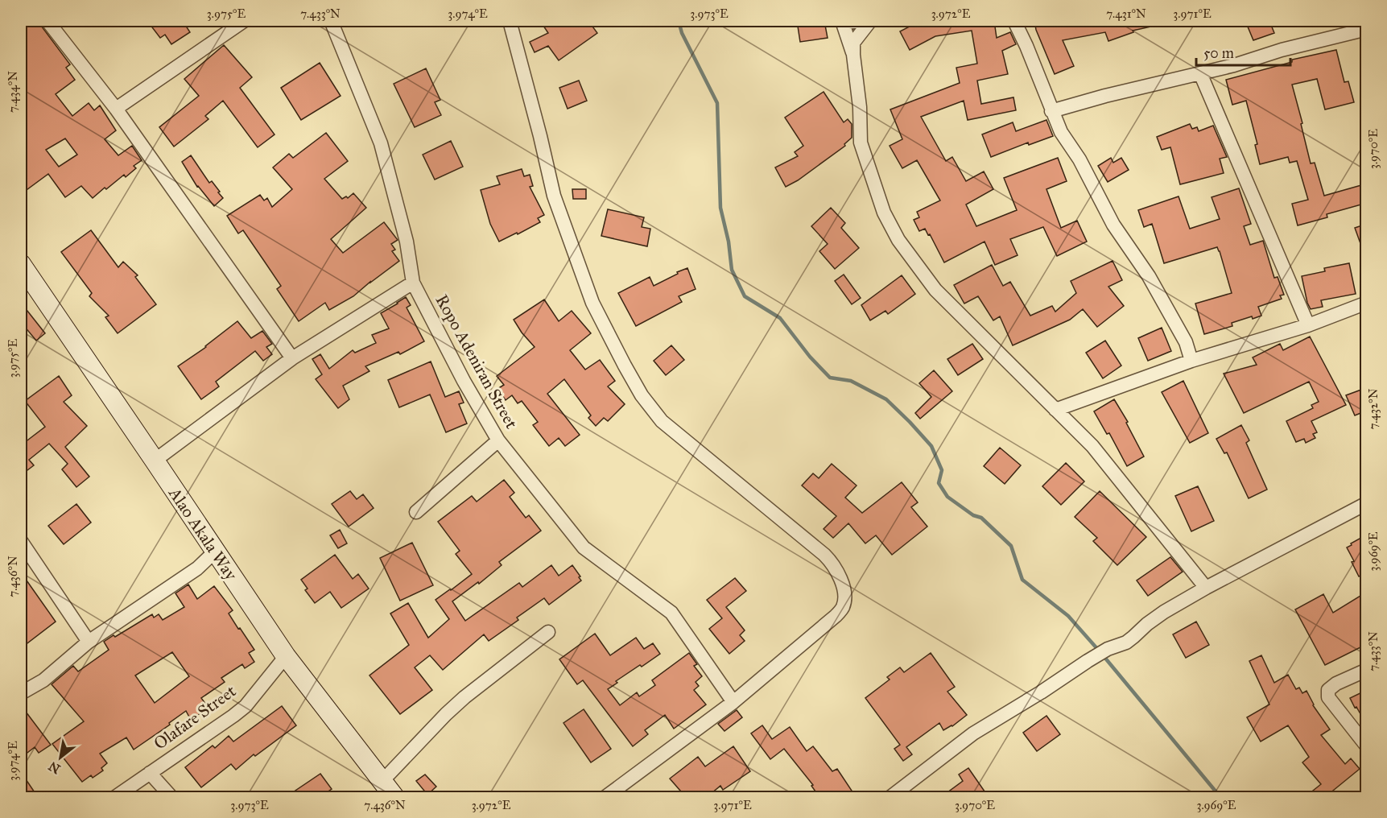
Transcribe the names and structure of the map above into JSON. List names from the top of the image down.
{
  "streets": {
    "street": ["Ropo Adeniran Street", "Alao Akala Way", "Olafare Street"]
  },
  "crossings": [
    ["Alao Akala Way", "Olafare Street"]
  ],
  "scale_bar": "50 m",
  "north": "bottom left",
  "coordinates": [
    "3.975°E",
    "7.433°N",
    "3.974°E",
    "3.973°E",
    "3.972°E",
    "7.431°N",
    "3.971°E",
    "7.434°N",
    "3.970°E",
    "7.432°N",
    "3.969°E",
    "7.436°N"
  ]
}
